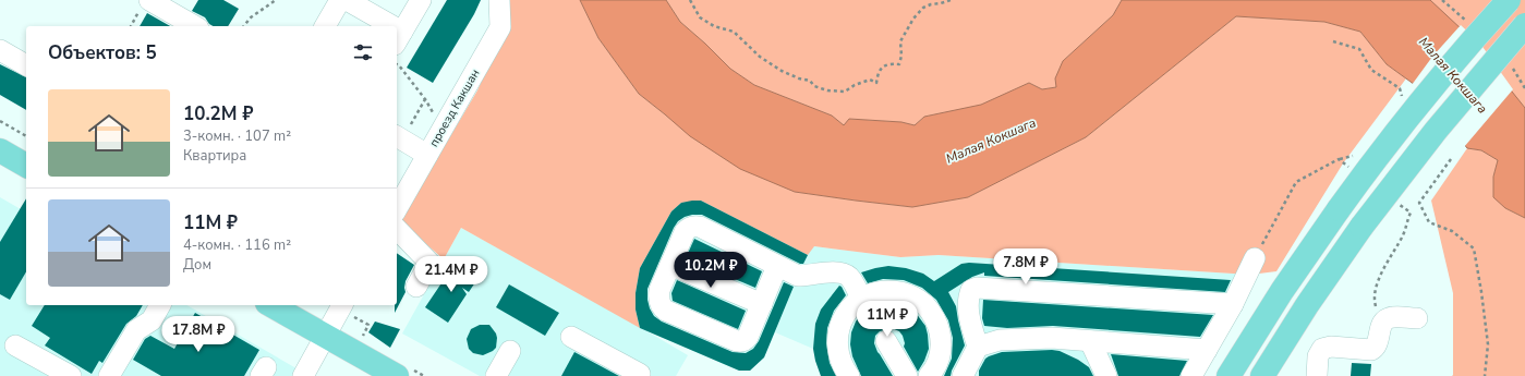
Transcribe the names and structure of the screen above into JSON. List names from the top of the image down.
{
  "streets": {
    "street": ["проезд Какшан"]
  },
  "water": ["Малая Кокшага"],
  "page": {
    "heading": "Объектов: 5",
    "list": [
      {
        "name": "10.2M ₽",
        "note": "3-комн. · 107 m² · Квартира"
      },
      {
        "name": "11M ₽",
        "note": "4-комн. · 116 m² · Дом"
      }
    ],
    "price": [
      "7.8M ₽",
      "10.2M ₽",
      "21.4M ₽",
      "11M ₽",
      "17.8M ₽"
    ]
  }
}
